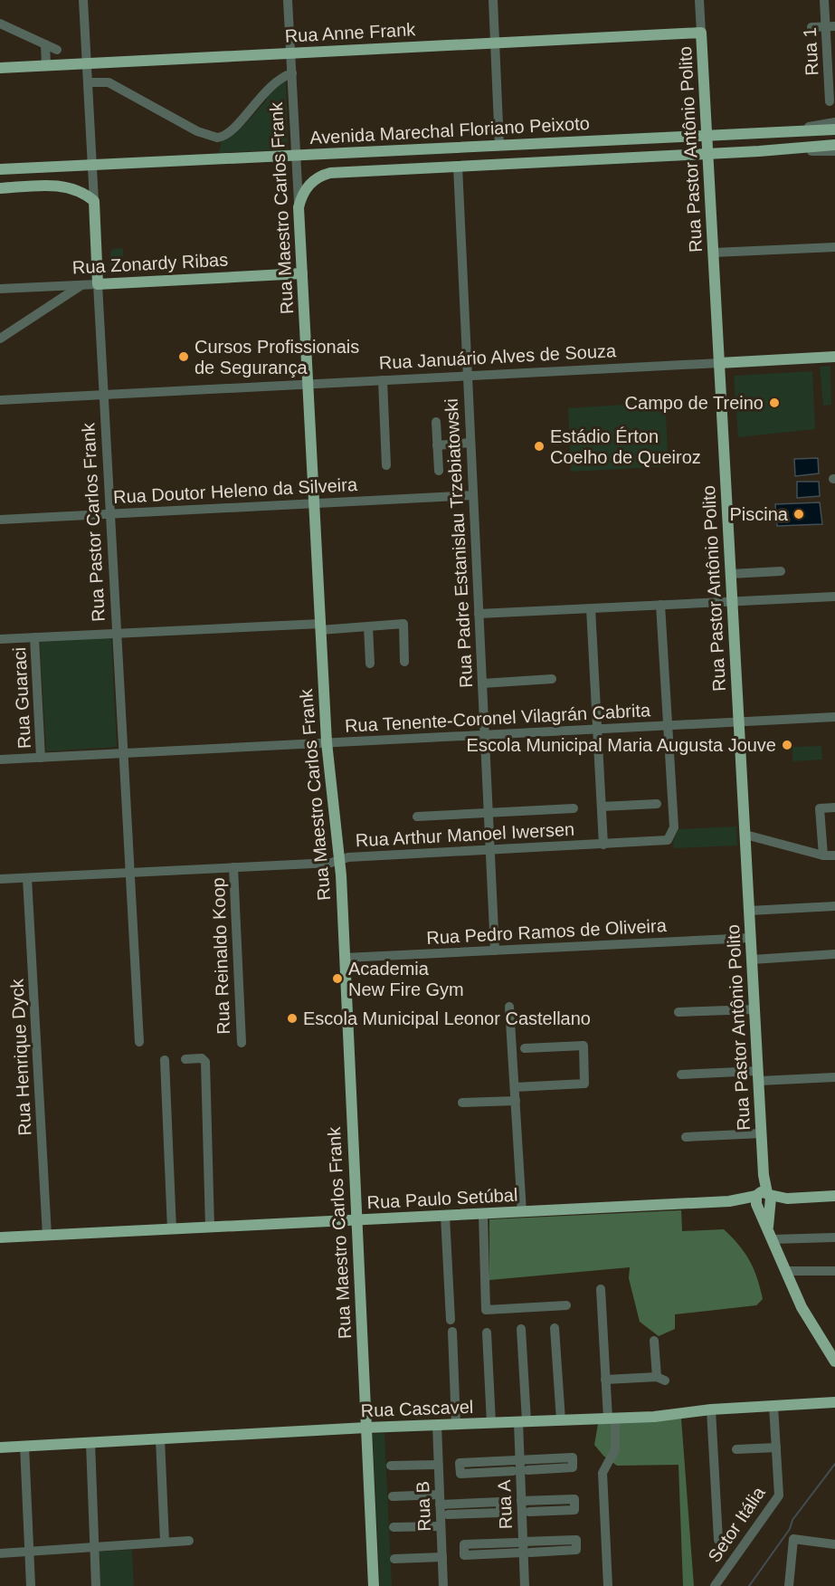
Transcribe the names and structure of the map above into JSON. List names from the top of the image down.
{
  "streets": {
    "main road": [
      "Rua Anne Frank",
      "Avenida Marechal Floriano Peixoto",
      "Rua Pastor Antônio Polito",
      "Rua Maestro Carlos Frank",
      "Rua Zonardy Ribas",
      "Rua Januário Alves de Souza",
      "Rua Pastor Carlos Frank",
      "Rua Paulo Setúbal",
      "Rua Cascavel"
    ],
    "street": [
      "Rua 1",
      "Rua Doutor Heleno da Silveira",
      "Rua Padre Estanislau Trzebiatowski",
      "Rua Guaraci",
      "Rua Tenente-Coronel Vilagrán Cabrita",
      "Rua Arthur Manoel Iwersen",
      "Rua Pedro Ramos de Oliveira",
      "Rua Reinaldo Koop",
      "Rua Henrique Dyck",
      "Rua A",
      "Rua B",
      "Setor Itália"
    ]
  },
  "crossings": [
    ["Rua Anne Frank", "Rua Pastor Antônio Polito"],
    ["Rua Anne Frank", "Rua Maestro Carlos Frank"],
    ["Rua Anne Frank", "Rua Pastor Carlos Frank"],
    ["Avenida Marechal Floriano Peixoto", "Rua Pastor Antônio Polito"],
    ["Avenida Marechal Floriano Peixoto", "Rua Maestro Carlos Frank"],
    ["Avenida Marechal Floriano Peixoto", "Rua Pastor Carlos Frank"],
    ["Avenida Marechal Floriano Peixoto", "Rua Padre Estanislau Trzebiatowski"],
    ["Rua Pastor Antônio Polito", "Rua Januário Alves de Souza"],
    ["Rua Pastor Antônio Polito", "Rua Tenente-Coronel Vilagrán Cabrita"],
    ["Rua Pastor Antônio Polito", "Rua Pedro Ramos de Oliveira"],
    ["Rua Pastor Antônio Polito", "Rua Paulo Setúbal"],
    ["Rua Maestro Carlos Frank", "Rua Zonardy Ribas"],
    ["Rua Maestro Carlos Frank", "Rua Januário Alves de Souza"],
    ["Rua Maestro Carlos Frank", "Rua Doutor Heleno da Silveira"],
    ["Rua Maestro Carlos Frank", "Rua Tenente-Coronel Vilagrán Cabrita"],
    ["Rua Maestro Carlos Frank", "Rua Arthur Manoel Iwersen"],
    ["Rua Maestro Carlos Frank", "Rua Pedro Ramos de Oliveira"],
    ["Rua Maestro Carlos Frank", "Rua Paulo Setúbal"],
    ["Rua Maestro Carlos Frank", "Rua Cascavel"],
    ["Rua Zonardy Ribas", "Rua Pastor Carlos Frank"],
    ["Rua Januário Alves de Souza", "Rua Pastor Carlos Frank"],
    ["Rua Januário Alves de Souza", "Rua Padre Estanislau Trzebiatowski"],
    ["Rua Doutor Heleno da Silveira", "Rua Pastor Carlos Frank"],
    ["Rua Doutor Heleno da Silveira", "Rua Padre Estanislau Trzebiatowski"],
    ["Rua Pastor Carlos Frank", "Rua Tenente-Coronel Vilagrán Cabrita"],
    ["Rua Pastor Carlos Frank", "Rua Arthur Manoel Iwersen"],
    ["Rua Padre Estanislau Trzebiatowski", "Rua Tenente-Coronel Vilagrán Cabrita"],
    ["Rua Padre Estanislau Trzebiatowski", "Rua Arthur Manoel Iwersen"],
    ["Rua Padre Estanislau Trzebiatowski", "Rua Pedro Ramos de Oliveira"],
    ["Rua Guaraci", "Rua Tenente-Coronel Vilagrán Cabrita"],
    ["Rua Tenente-Coronel Vilagrán Cabrita", "Rua Arthur Manoel Iwersen"],
    ["Rua Arthur Manoel Iwersen", "Rua Reinaldo Koop"],
    ["Rua Arthur Manoel Iwersen", "Rua Henrique Dyck"],
    ["Rua Henrique Dyck", "Rua Paulo Setúbal"],
    ["Rua Cascavel", "Rua A"],
    ["Rua Cascavel", "Rua B"],
    ["Rua Cascavel", "Setor Itália"]
  ],
  "places": [
    "Cursos Profissionais de Segurança",
    "Campo de Treino",
    "Estádio Érton Coelho de Queiroz",
    "Piscina",
    "Escola Municipal Maria Augusta Jouve",
    "Academia New Fire Gym",
    "Escola Municipal Leonor Castellano"
  ]
}
